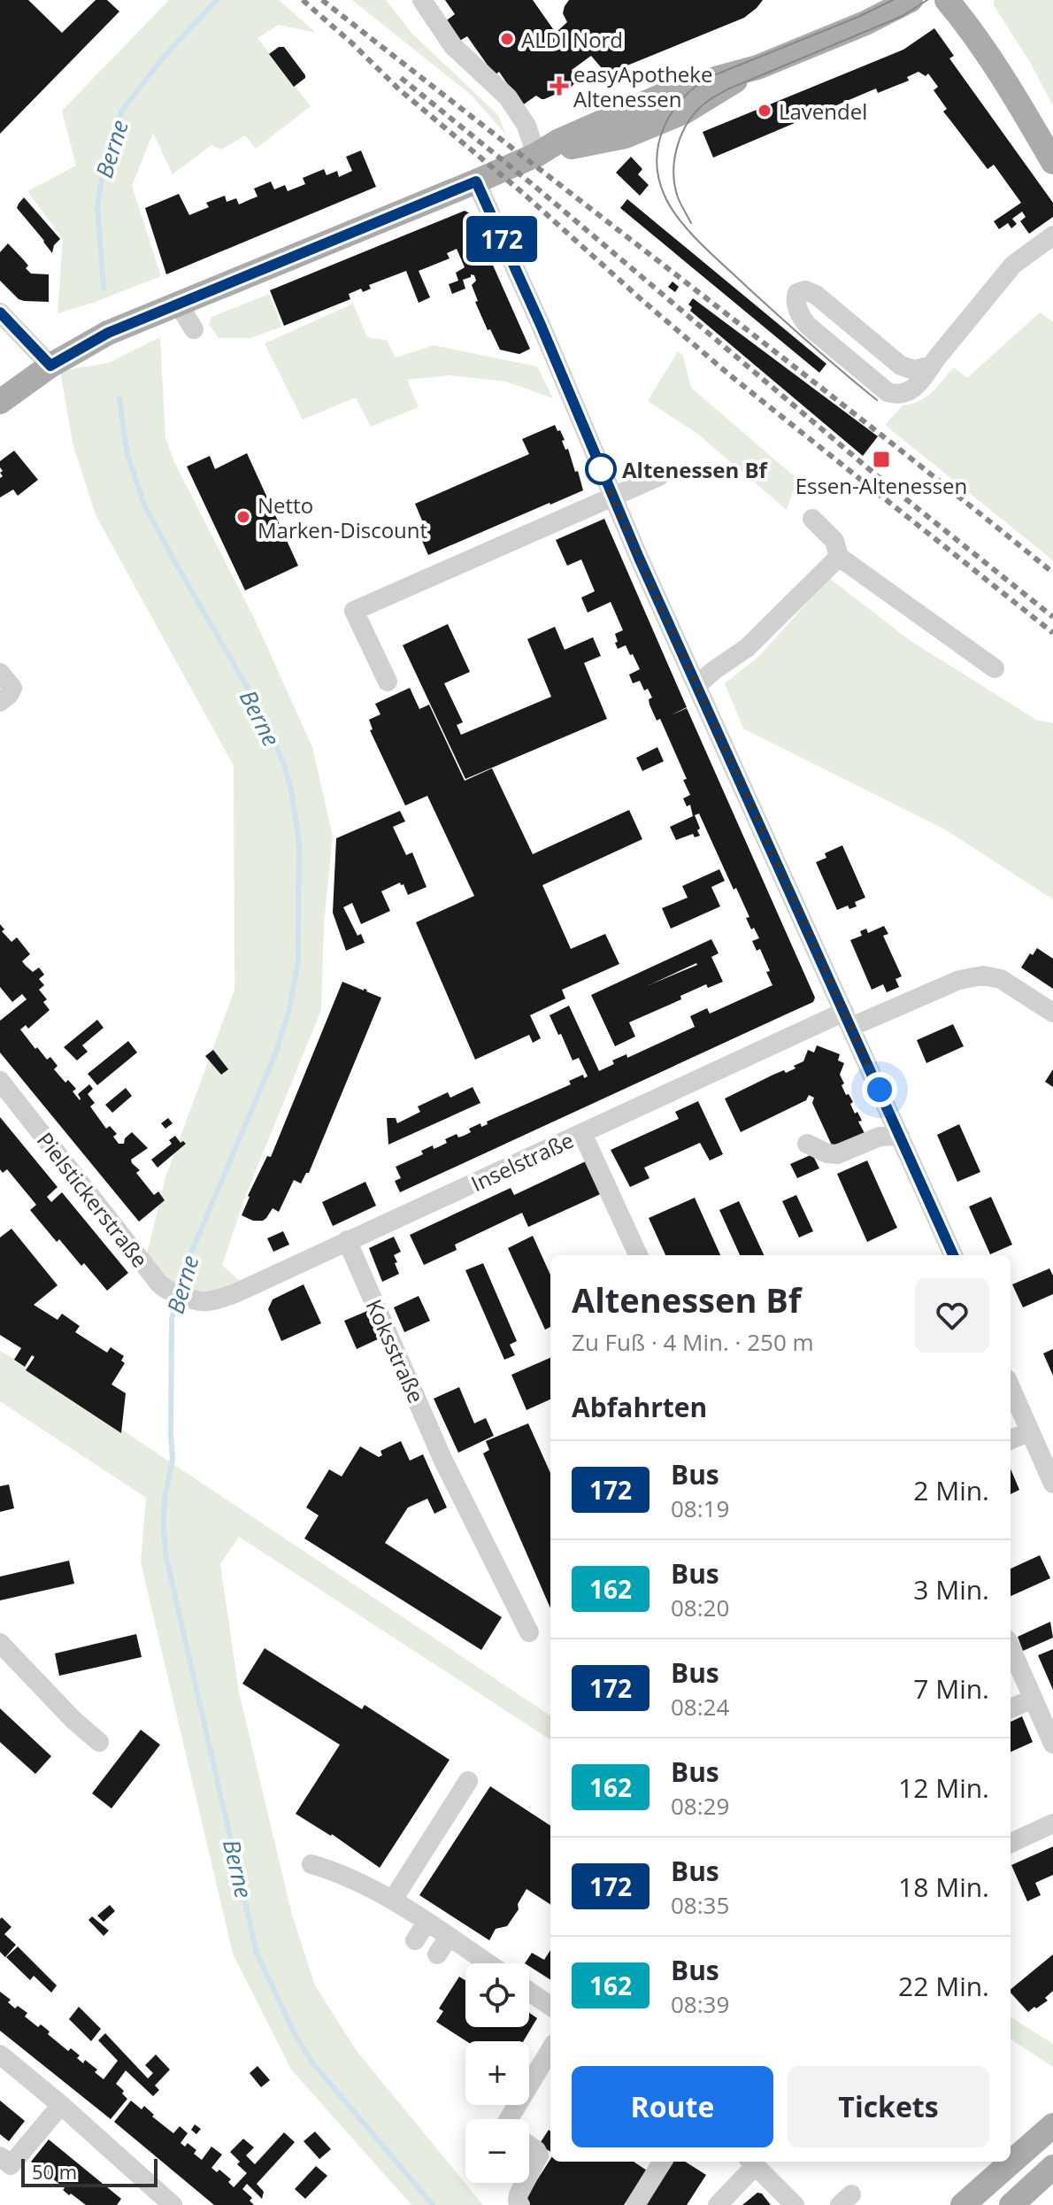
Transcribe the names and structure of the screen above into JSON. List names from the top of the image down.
{
  "streets": {
    "street": ["Inselstraße", "Pielstickerstraße", "Koksstraße"]
  },
  "crossings": [
    ["Inselstraße", "Pielstickerstraße"],
    ["Inselstraße", "Koksstraße"]
  ],
  "water": ["Berne"],
  "places": {
    "other": [
      "ALDI Nord",
      "Lavendel",
      "Altenessen Bf",
      "Netto Marken-Discount"
    ],
    "health": ["easyApotheke Altenessen"],
    "transit": ["Essen-Altenessen"]
  },
  "lines": ["bus line 172"],
  "scale_bar": "50 m",
  "page": {
    "on_map": "172",
    "heading": [
      ["Altenessen Bf", "Zu Fuß · 4 Min. · 250 m"],
      "Abfahrten"
    ],
    "list": [
      {
        "mark": "172",
        "name": "Bus",
        "note": "08:19",
        "value": "2 Min."
      },
      {
        "mark": "162",
        "name": "Bus",
        "note": "08:20",
        "value": "3 Min."
      },
      {
        "mark": "172",
        "name": "Bus",
        "note": "08:24",
        "value": "7 Min."
      },
      {
        "mark": "162",
        "name": "Bus",
        "note": "08:29",
        "value": "12 Min."
      },
      {
        "mark": "172",
        "name": "Bus",
        "note": "08:35",
        "value": "18 Min."
      },
      {
        "mark": "162",
        "name": "Bus",
        "note": "08:39",
        "value": "22 Min."
      }
    ],
    "map_buttons": ["+", "−"],
    "buttons": ["Route", "Tickets"],
    "scale": "50 m"
  }
}
